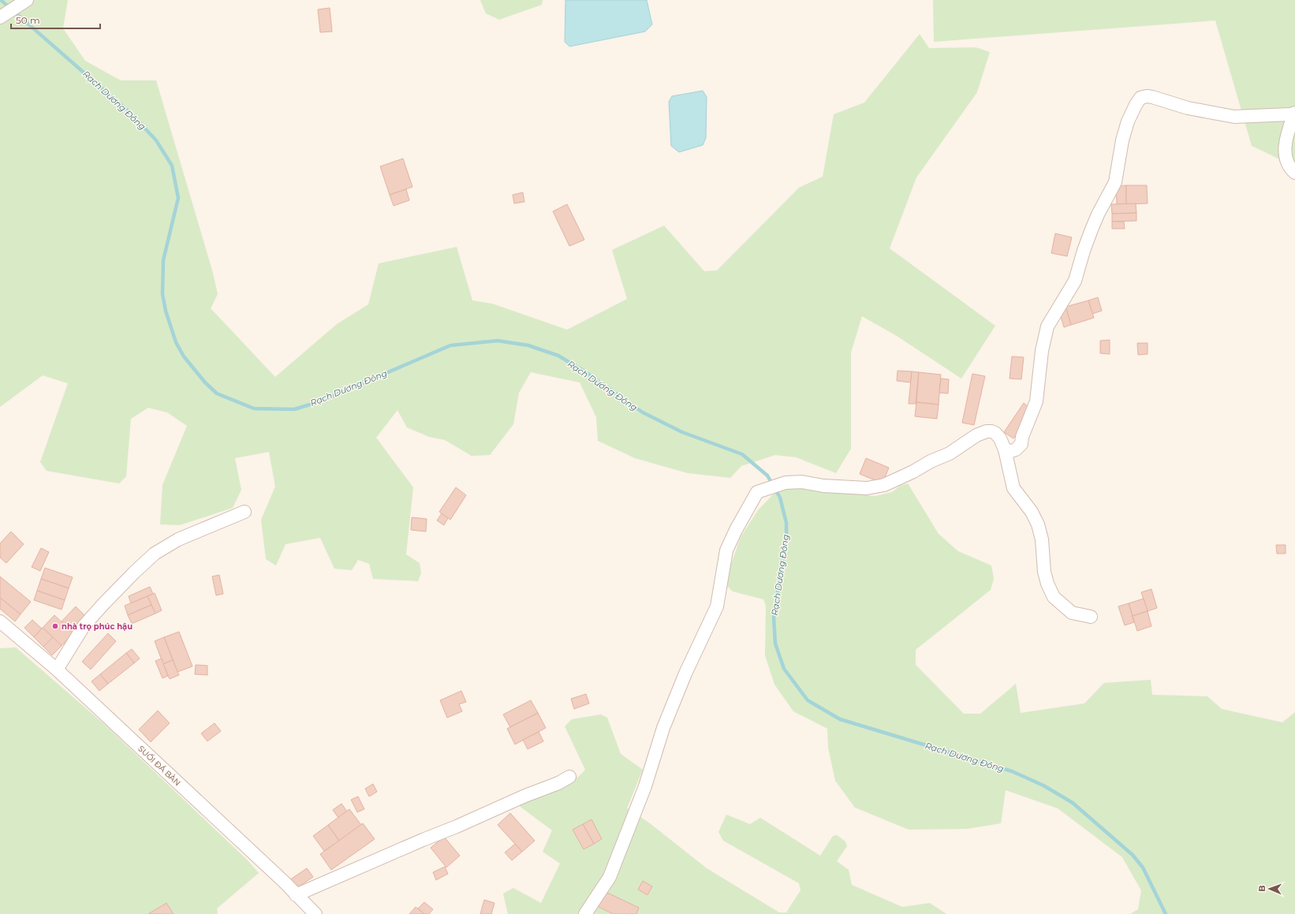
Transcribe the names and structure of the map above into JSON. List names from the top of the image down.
{
  "streets": {
    "street": ["SUỐI ĐÁ BÀN"]
  },
  "water": ["Rạch Dương Đông"],
  "places": ["nhà trọ phúc hậu"],
  "scale_bar": "50 m",
  "north": "left"
}
